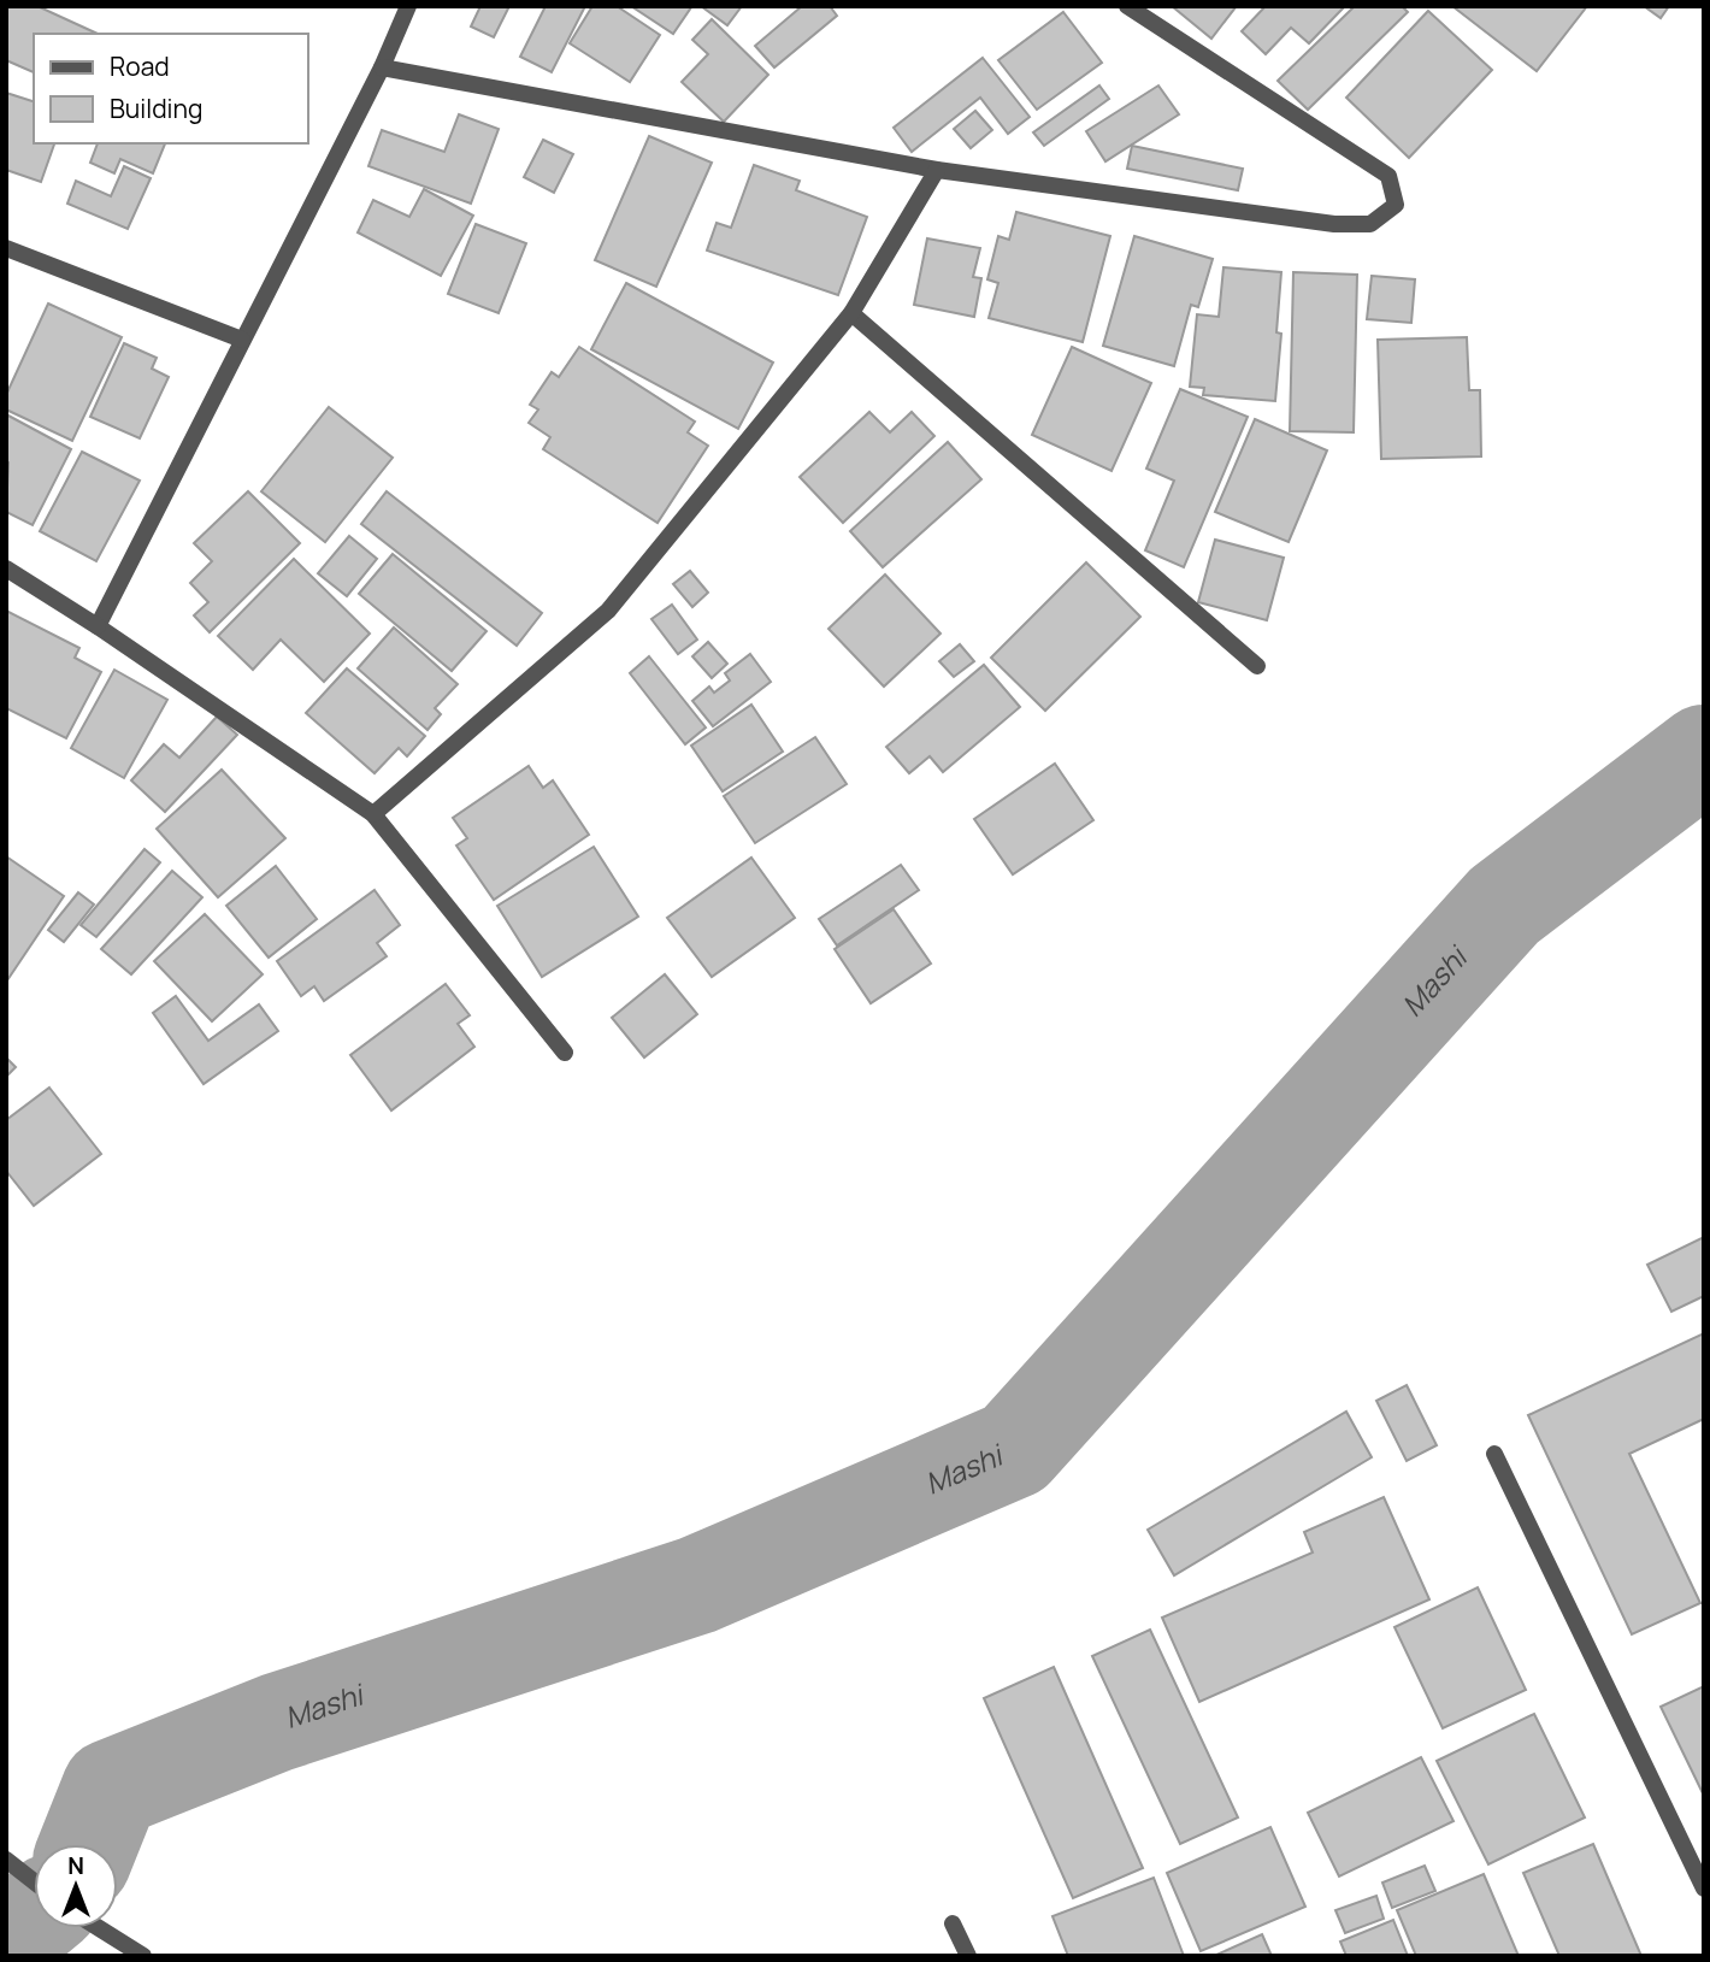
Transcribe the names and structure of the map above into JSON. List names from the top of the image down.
{
  "water": ["Mashi"],
  "legend": ["Road", "Building"],
  "north": "top"
}
